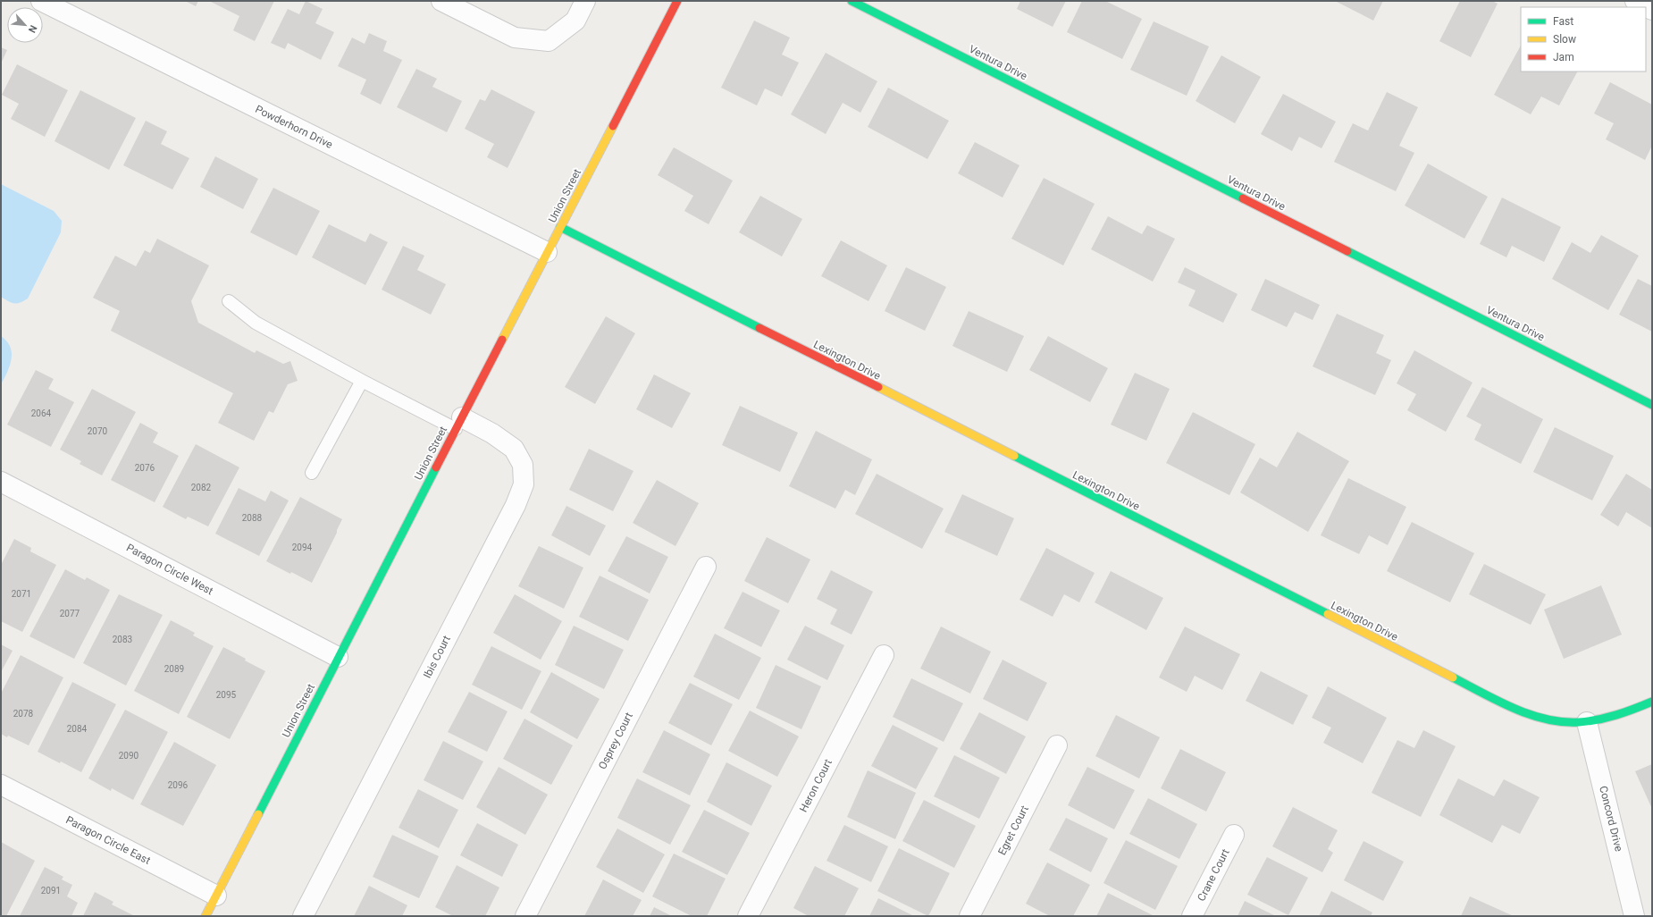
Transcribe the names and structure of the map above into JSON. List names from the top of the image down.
{
  "streets": {
    "street": [
      "Ventura Drive",
      "Powderhorn Drive",
      "Union Street",
      "Lexington Drive",
      "Paragon Circle West",
      "Ibis Court",
      "Osprey Court",
      "Heron Court",
      "Concord Drive",
      "Egret Court",
      "Paragon Circle East",
      "Crane Court"
    ]
  },
  "crossings": [
    ["Powderhorn Drive", "Union Street"],
    ["Union Street", "Lexington Drive"],
    ["Union Street", "Paragon Circle West"],
    ["Union Street", "Ibis Court"],
    ["Union Street", "Paragon Circle East"],
    ["Lexington Drive", "Concord Drive"]
  ],
  "house_numbers": [
    "2064",
    "2070",
    "2076",
    "2082",
    "2088",
    "2094",
    "2071",
    "2077",
    "2083",
    "2089",
    "2095",
    "2078",
    "2084",
    "2090",
    "2096",
    "2091"
  ],
  "legend": ["Fast", "Slow", "Jam"],
  "north": "bottom right"
}
